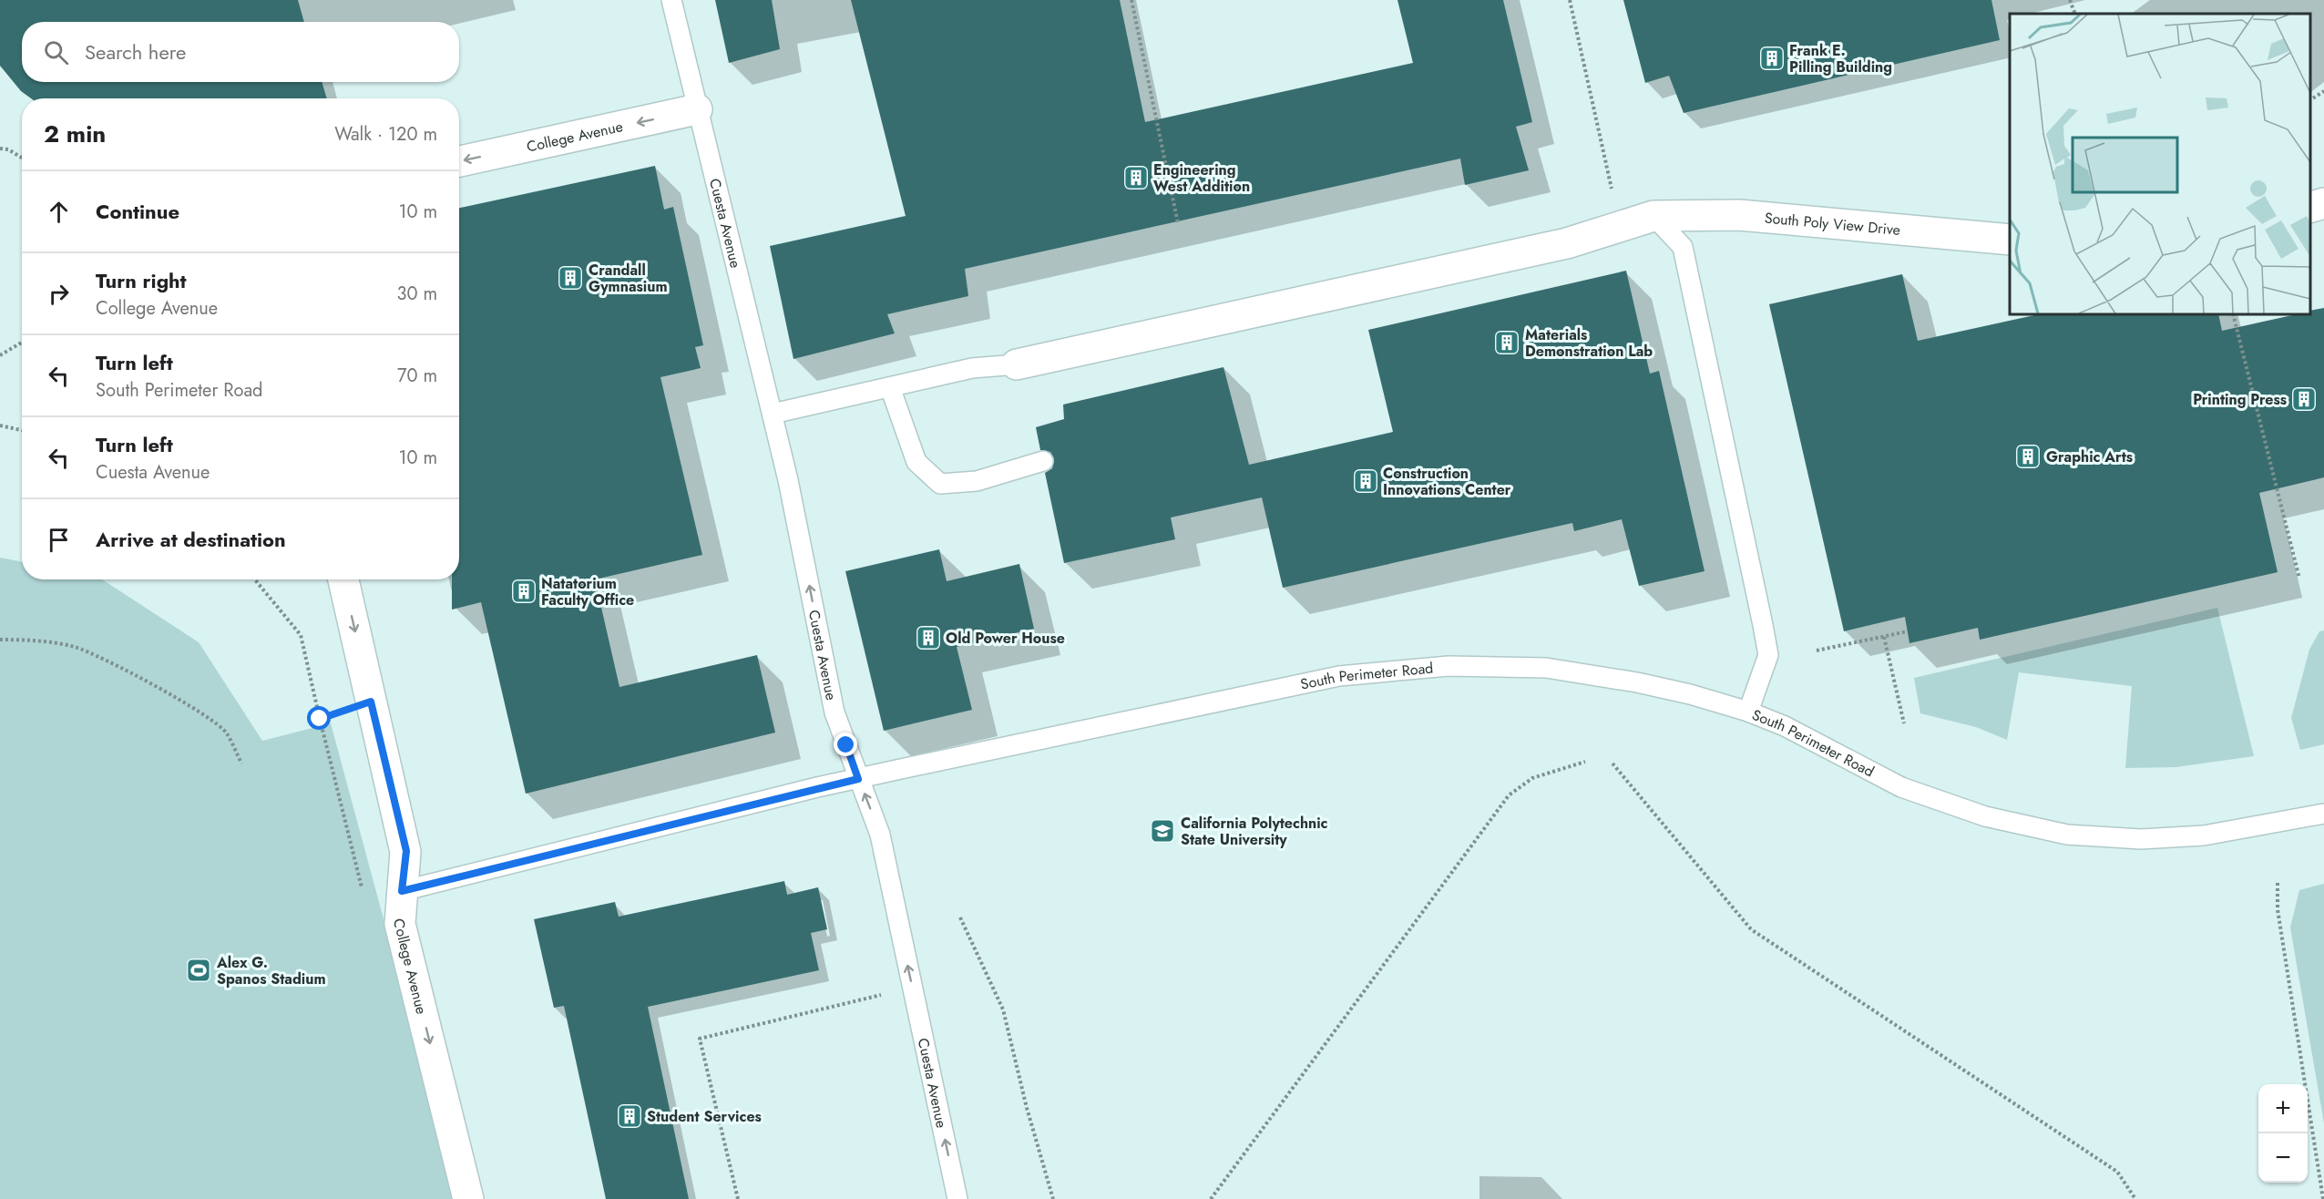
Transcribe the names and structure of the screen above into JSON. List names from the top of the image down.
{
  "streets": {
    "street": ["College Avenue", "South Poly View Drive"],
    "lane": ["Cuesta Avenue", "South Perimeter Road"]
  },
  "crossings": [
    ["College Avenue", "Cuesta Avenue"],
    ["College Avenue", "South Perimeter Road"],
    ["Cuesta Avenue", "South Perimeter Road"]
  ],
  "one_way": ["Cuesta Avenue"],
  "places": {
    "building": [
      "Frank E. Pilling Building",
      "Engineering West Addition",
      "Crandall Gymnasium",
      "Materials Demonstration Lab",
      "Printing Press",
      "Graphic Arts",
      "Construction Innovations Center",
      "Natatorium Faculty Office",
      "Old Power House",
      "Student Services"
    ],
    "school or university": ["California Polytechnic State University"],
    "sports": ["Alex G. Spanos Stadium"]
  },
  "page": {
    "search": "Search here",
    "heading": ["2 min", "Walk · 120 m"],
    "list": [
      ["Continue", "10 m"],
      ["Turn right", "College Avenue", "30 m"],
      ["Turn left", "South Perimeter Road", "70 m"],
      ["Turn left", "Cuesta Avenue", "10 m"],
      "Arrive at destination"
    ],
    "map_buttons": ["+", "−"]
  }
}
